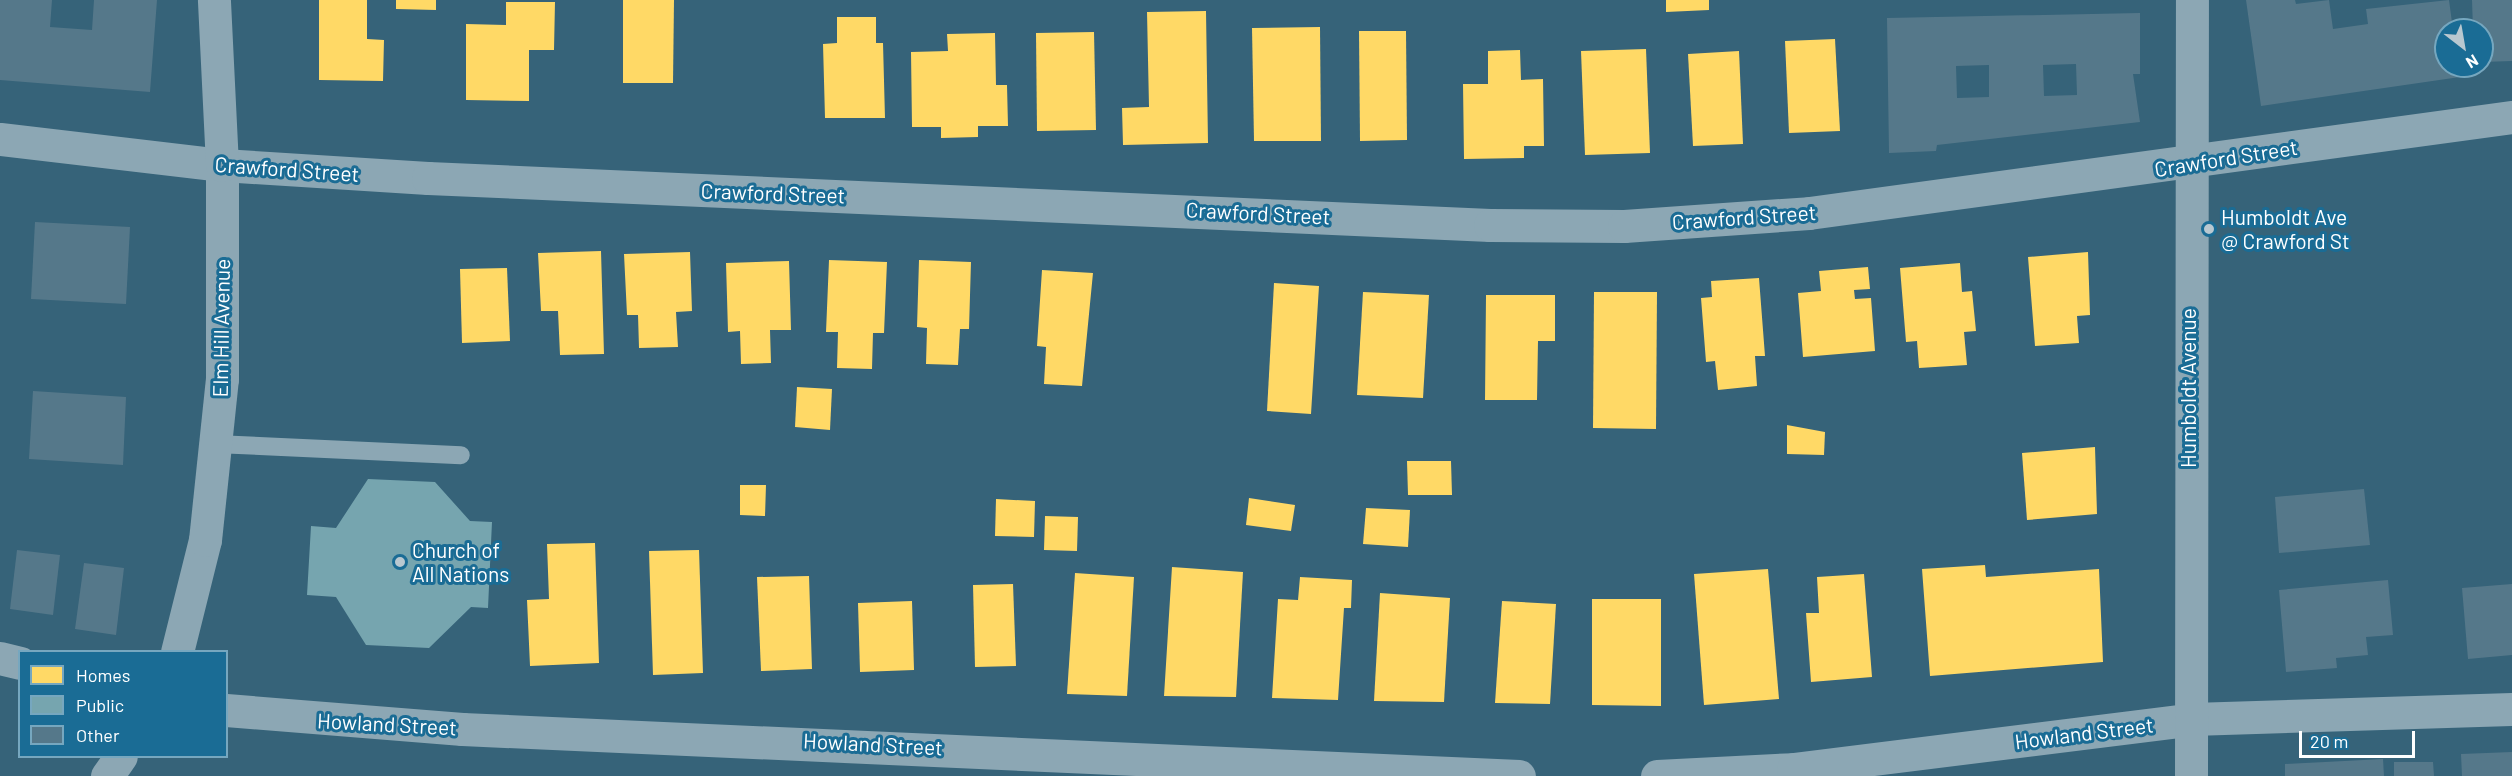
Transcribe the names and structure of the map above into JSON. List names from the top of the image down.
{
  "streets": {
    "street": [
      "Crawford Street",
      "Elm Hill Avenue",
      "Humboldt Avenue",
      "Howland Street"
    ]
  },
  "crossings": [
    ["Crawford Street", "Elm Hill Avenue"],
    ["Crawford Street", "Humboldt Avenue"],
    ["Humboldt Avenue", "Howland Street"]
  ],
  "places": ["Humboldt Ave @ Crawford St", "Church of All Nations"],
  "legend": ["Homes", "Public", "Other"],
  "scale_bar": "20 m",
  "north": "bottom right"
}
